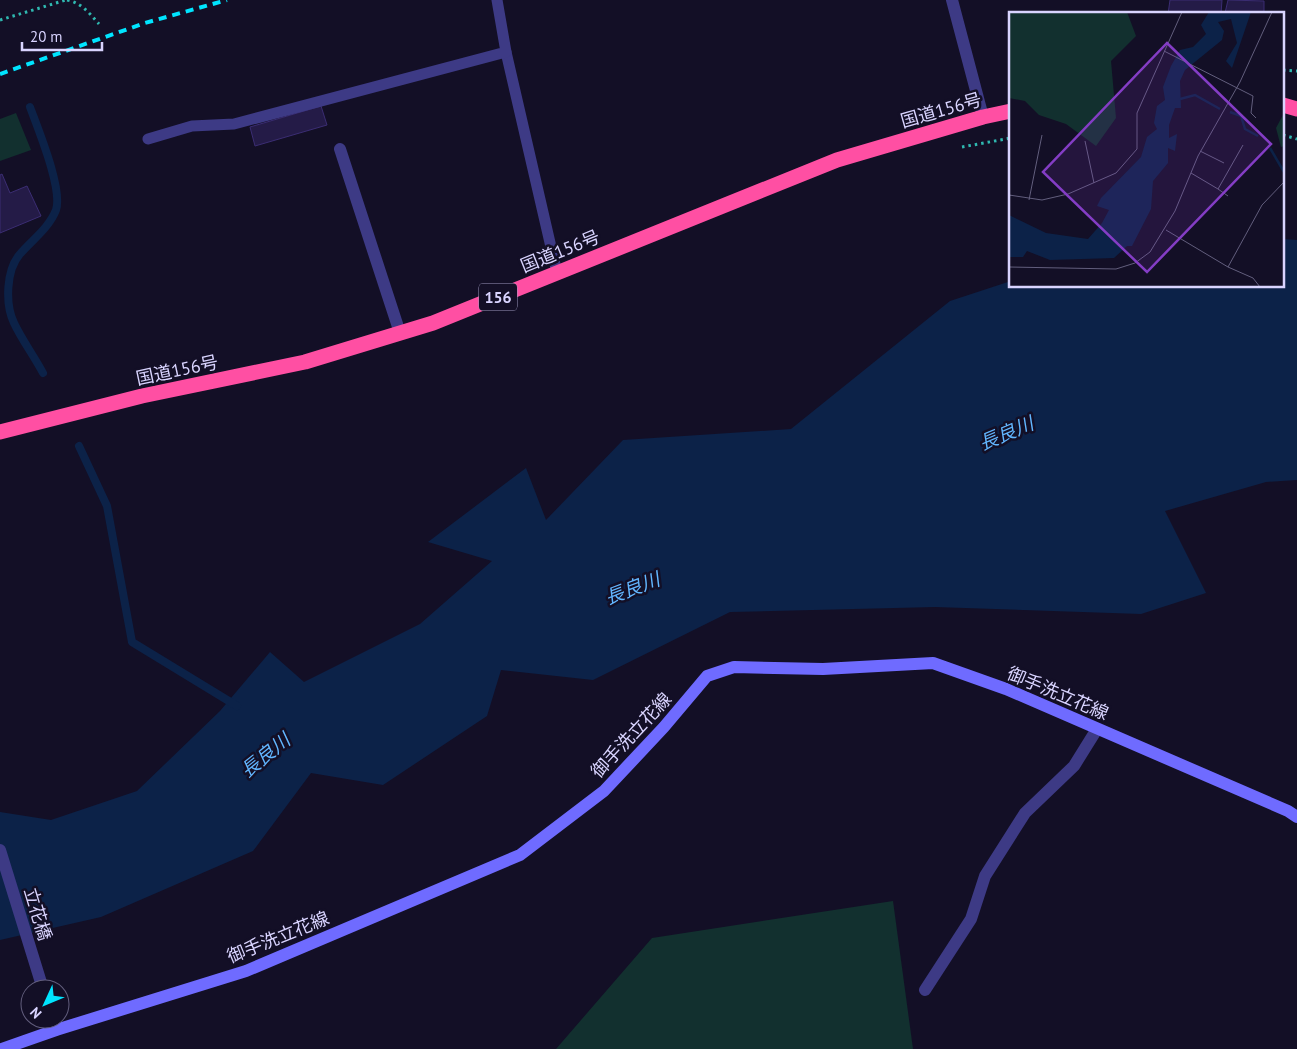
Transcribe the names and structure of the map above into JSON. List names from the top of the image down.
{
  "streets": {
    "highway": ["国道156号", "156"],
    "main road": ["御手洗立花線"],
    "street": ["立花橋"]
  },
  "water": ["長良川"],
  "scale_bar": "20 m",
  "north": "bottom left"
}
